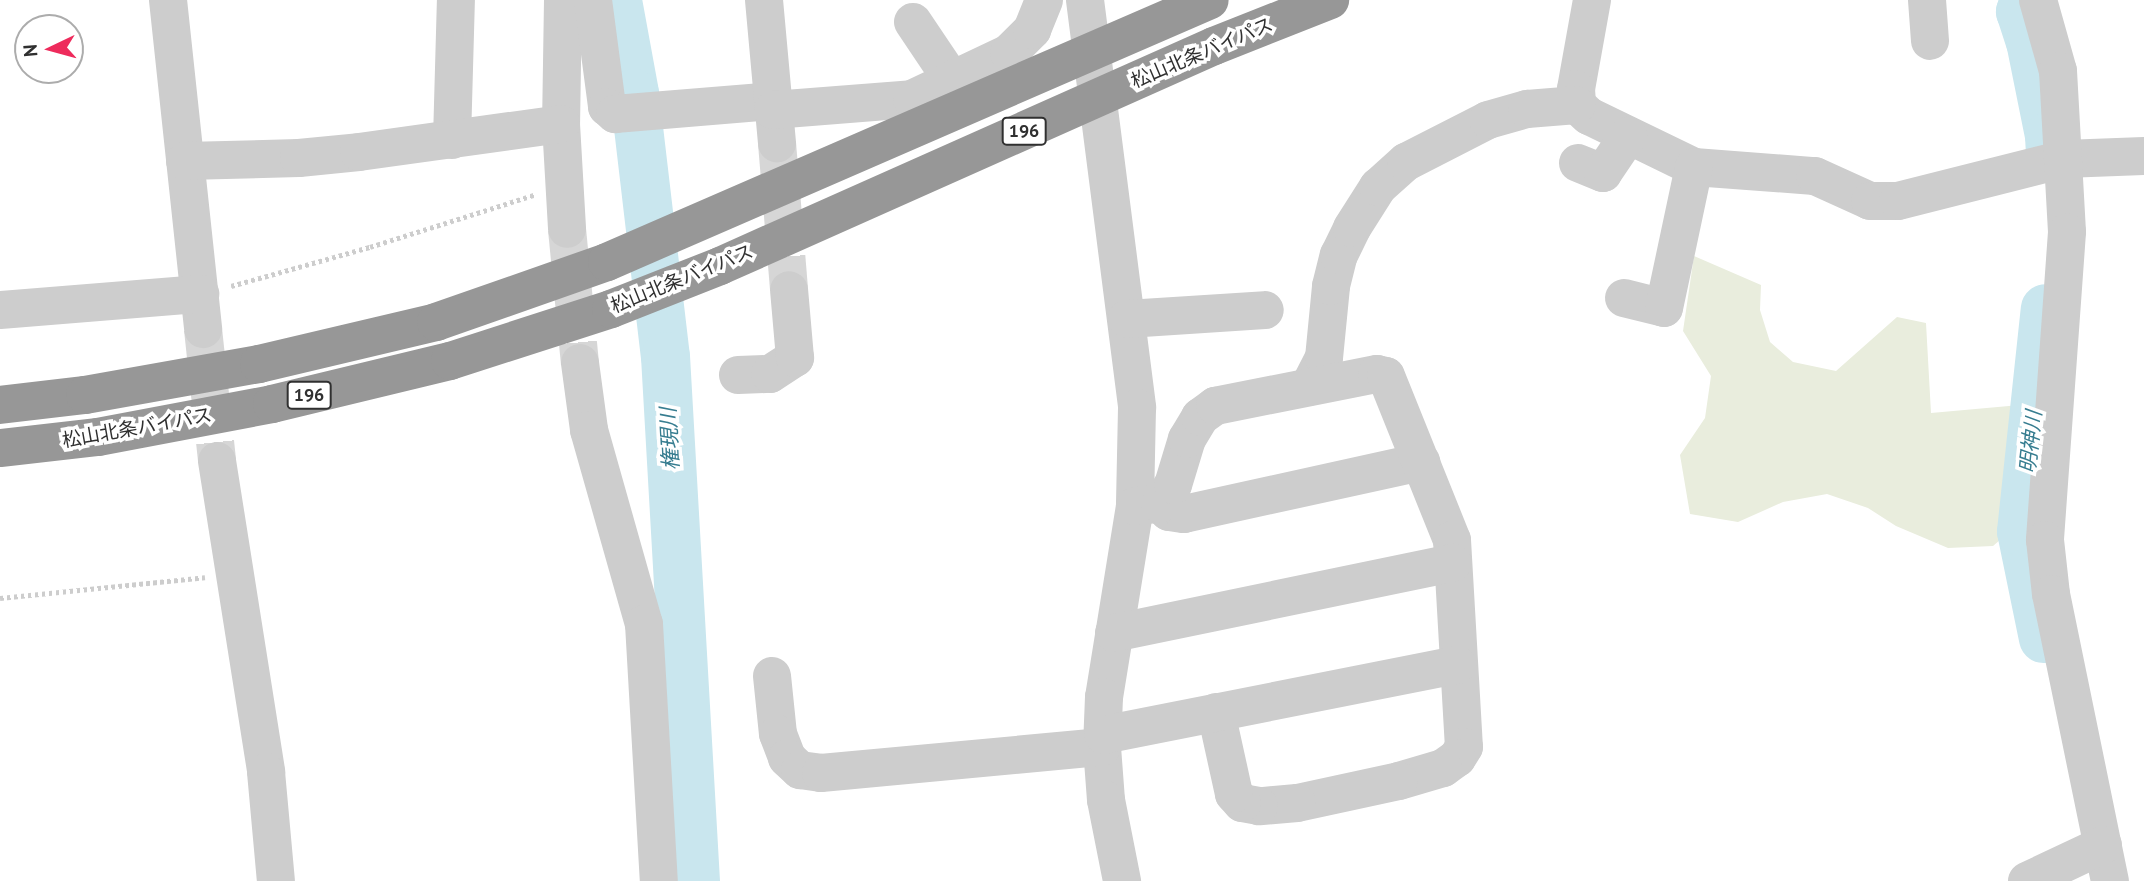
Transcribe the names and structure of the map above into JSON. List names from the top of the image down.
{
  "streets": {
    "highway": ["松山北条バイパス", "196"]
  },
  "water": ["権現川", "明神川"],
  "north": "left"
}
